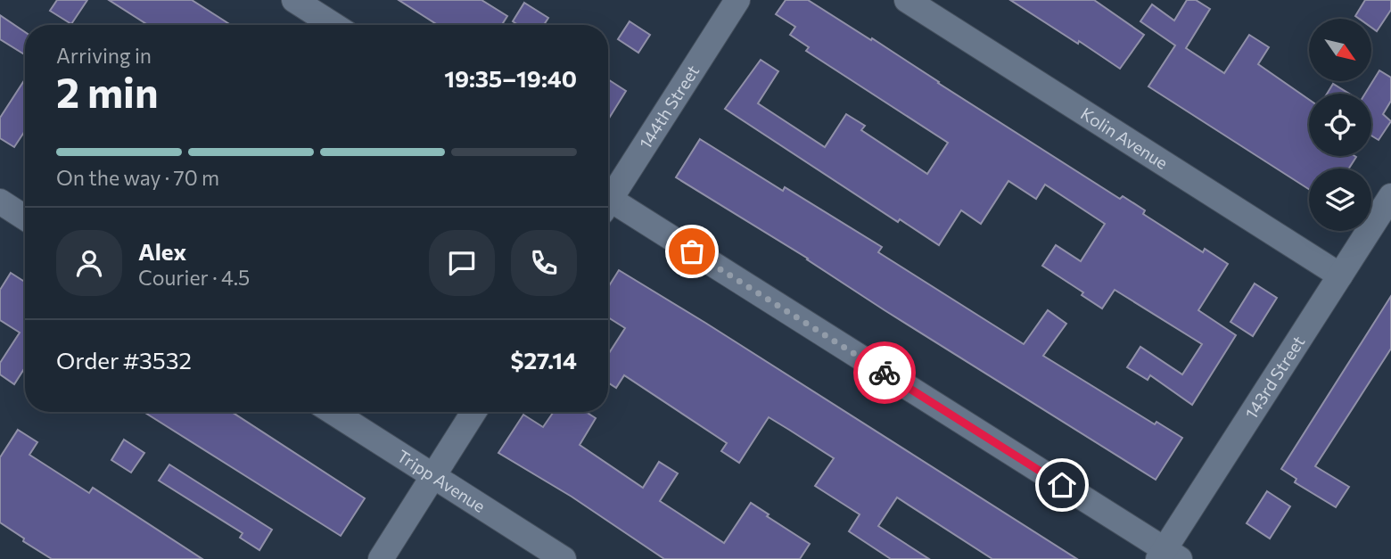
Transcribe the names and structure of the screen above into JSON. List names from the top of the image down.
{
  "streets": {
    "street": [
      "144th Street",
      "Kolin Avenue",
      "143rd Street",
      "Tripp Avenue"
    ]
  },
  "crossings": [
    ["Kolin Avenue", "143rd Street"]
  ],
  "north": "bottom right",
  "page": {
    "heading": ["2 min", "Arriving in", "19:35–19:40"],
    "panel": [
      "Alex",
      "Courier · 4.5",
      "Order #3532",
      "$27.14"
    ],
    "bar": "On the way · 70 m"
  }
}
